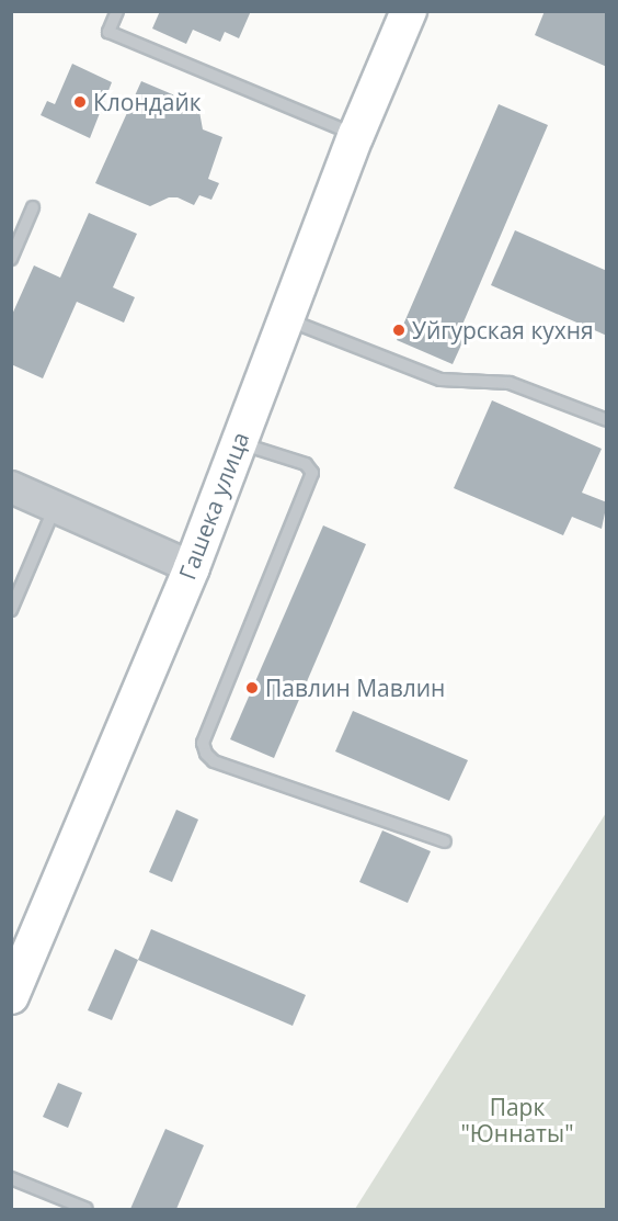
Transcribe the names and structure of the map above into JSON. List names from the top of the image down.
{
  "streets": {
    "main road": ["Гашека улица"]
  },
  "parks": ["Парк \"Юннаты\""],
  "places": ["Клондайк", "Уйгурская кухня", "Павлин Мавлин"]
}
